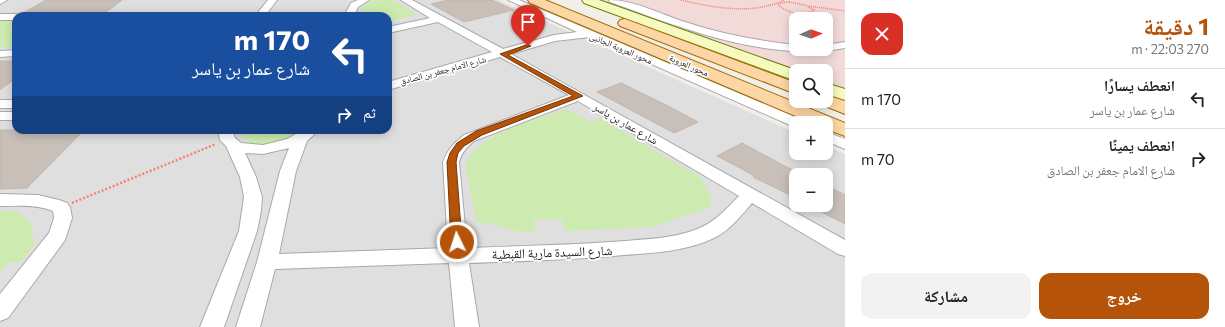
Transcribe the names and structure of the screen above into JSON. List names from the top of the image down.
{
  "streets": {
    "main road": ["محور العروبة"],
    "street": [
      "محور العروبة الجانبى",
      "شارع الامام جعفر بن الصادق",
      "شارع عمار بن ياسر",
      "شارع السيدة مارية القبطية"
    ]
  },
  "crossings": [
    ["محور العروبة الجانبى", "محور العروبة"],
    ["محور العروبة الجانبى", "شارع الامام جعفر بن الصادق"],
    ["شارع الامام جعفر بن الصادق", "شارع عمار بن ياسر"],
    ["شارع عمار بن ياسر", "شارع السيدة مارية القبطية"]
  ],
  "north": "right",
  "page": {
    "heading": ["1 دقيقة", "270 m · 22:03"],
    "map_buttons": ["+", "−"],
    "turn": ["170 m", "شارع عمار بن ياسر"],
    "list": [
      {
        "name": "انعطف يسارًا",
        "note": "شارع عمار بن ياسر",
        "value": "170 m"
      },
      {
        "name": "انعطف يمينًا",
        "note": "شارع الامام جعفر بن الصادق",
        "value": "70 m"
      }
    ],
    "then": "ثم",
    "buttons": ["خروج", "مشاركة"]
  }
}
